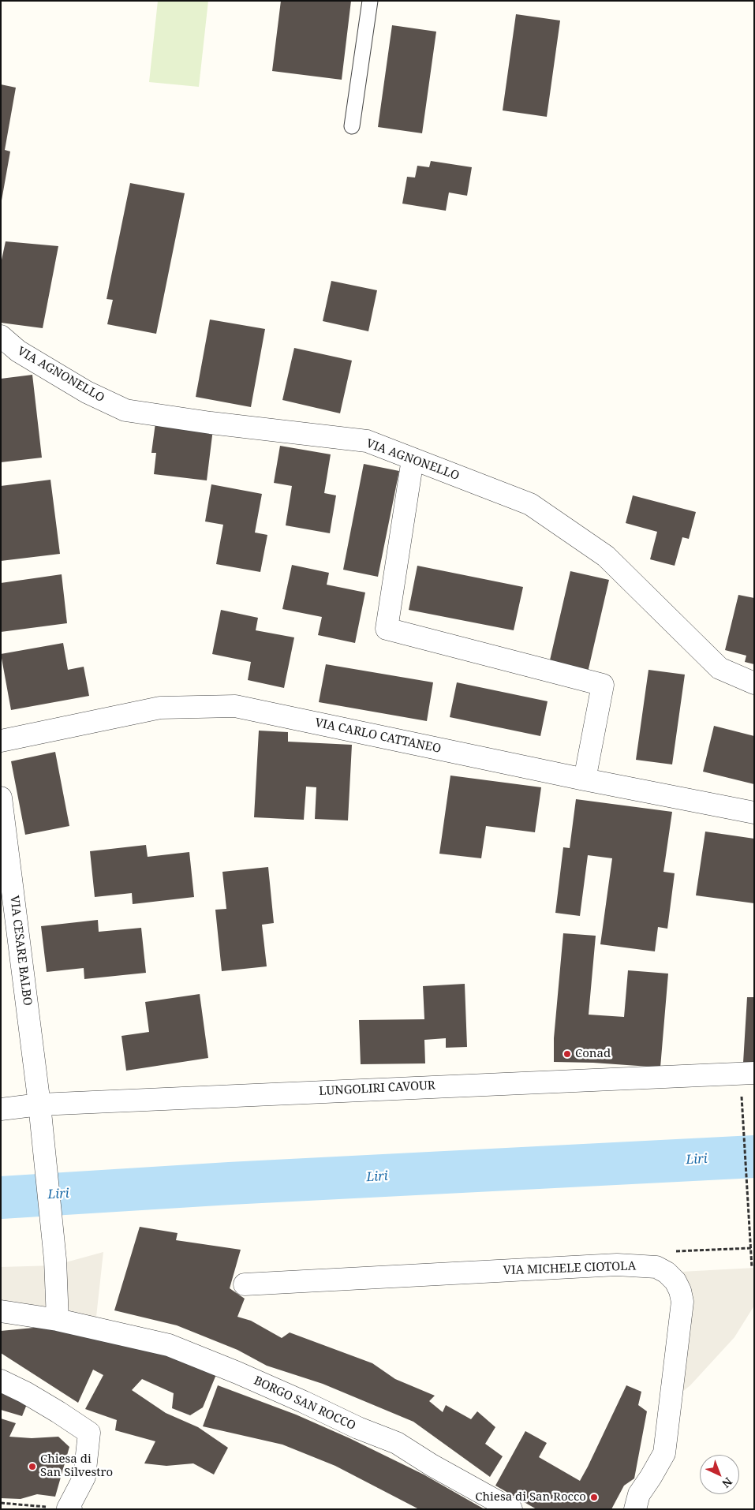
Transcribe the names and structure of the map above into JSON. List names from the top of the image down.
{
  "streets": {
    "street": [
      "VIA AGNONELLO",
      "VIA CARLO CATTANEO",
      "VIA CESARE BALBO",
      "LUNGOLIRI CAVOUR",
      "VIA MICHELE CIOTOLA",
      "BORGO SAN ROCCO"
    ]
  },
  "crossings": [
    ["VIA CESARE BALBO", "LUNGOLIRI CAVOUR"],
    ["VIA CESARE BALBO", "BORGO SAN ROCCO"]
  ],
  "water": ["Liri"],
  "places": ["Conad", "Chiesa di San Silvestro", "Chiesa di San Rocco"],
  "north": "bottom right"
}
